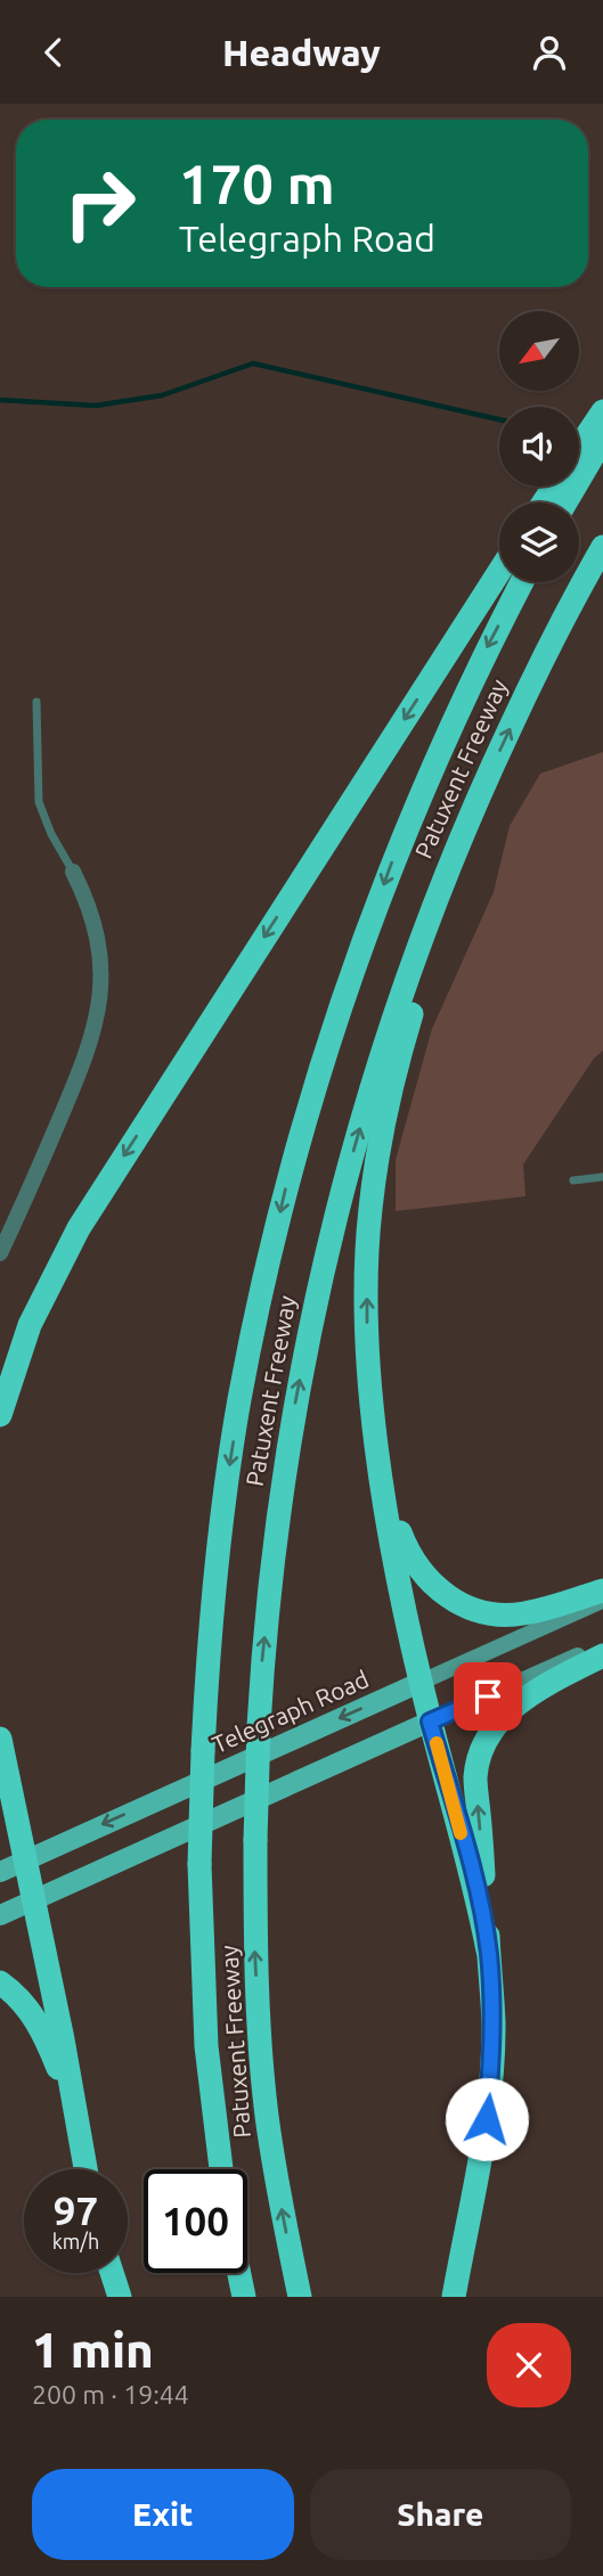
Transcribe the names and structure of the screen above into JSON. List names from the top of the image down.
{
  "streets": {
    "highway": ["Patuxent Freeway"],
    "main road": ["Telegraph Road"]
  },
  "north": "bottom left",
  "page": {
    "header": "Headway",
    "turn": ["170 m", "Telegraph Road"],
    "speed": "97 km/h",
    "limit": "100",
    "heading": ["1 min", "200 m · 19:44"],
    "buttons": ["Exit", "Share"]
  }
}
